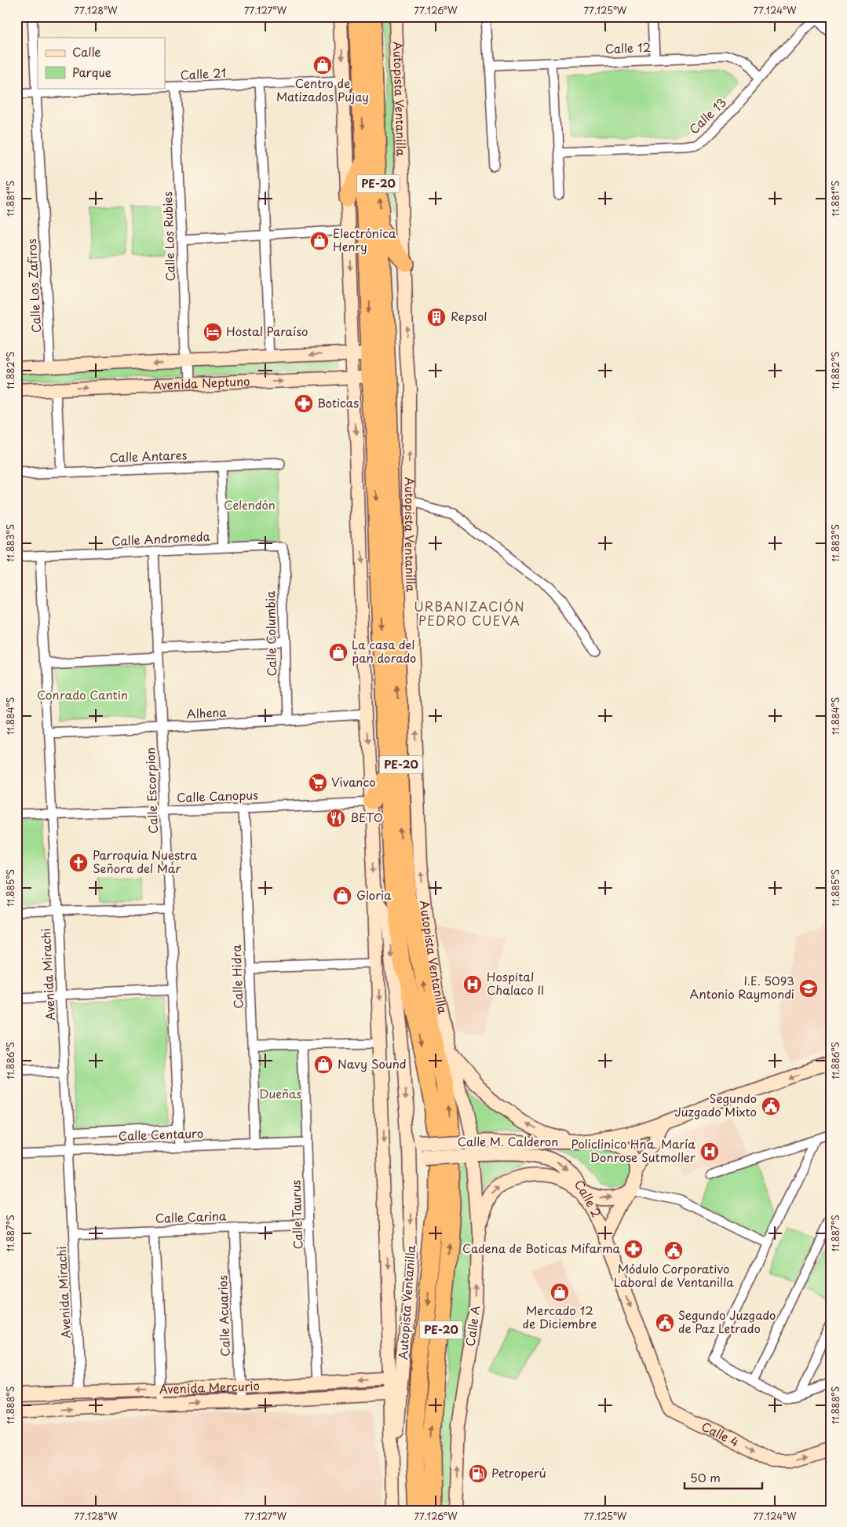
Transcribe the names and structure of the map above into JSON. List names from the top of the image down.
{
  "streets": {
    "highway": ["Autopista Ventanilla", "PE-20"],
    "street": [
      "Calle 12",
      "Calle 21",
      "Calle 13",
      "Calle Los Rubies",
      "Calle Los Zafiros",
      "Avenida Neptuno",
      "Calle Antares",
      "Calle Andromeda",
      "Calle Columbia",
      "Alhena",
      "Calle Escorpion",
      "Calle Canopus",
      "Avenida Mirachi",
      "Calle Hidra",
      "Calle Centauro",
      "Calle M. Calderon",
      "Calle 2",
      "Calle Taurus",
      "Calle Carina",
      "Calle Acuarios",
      "Calle A",
      "Avenida Mercurio",
      "Calle 4"
    ]
  },
  "crossings": [
    ["Calle 12", "Calle 13"],
    ["Calle 21", "Autopista Ventanilla"],
    ["Calle 21", "Calle Los Rubies"],
    ["Calle 21", "Calle Los Zafiros"],
    ["Autopista Ventanilla", "PE-20"],
    ["Autopista Ventanilla", "Avenida Neptuno"],
    ["Autopista Ventanilla", "Alhena"],
    ["Autopista Ventanilla", "Calle Canopus"],
    ["Autopista Ventanilla", "Calle M. Calderon"],
    ["Autopista Ventanilla", "Calle 2"],
    ["Autopista Ventanilla", "Calle A"],
    ["Autopista Ventanilla", "Avenida Mercurio"],
    ["PE-20", "Avenida Neptuno"],
    ["PE-20", "Calle M. Calderon"],
    ["PE-20", "Calle 2"],
    ["PE-20", "Calle A"],
    ["Calle Los Rubies", "Avenida Neptuno"],
    ["Calle Los Zafiros", "Avenida Neptuno"],
    ["Calle Andromeda", "Calle Columbia"],
    ["Calle Andromeda", "Calle Escorpion"],
    ["Calle Andromeda", "Avenida Mirachi"],
    ["Calle Columbia", "Alhena"],
    ["Alhena", "Calle Escorpion"],
    ["Alhena", "Avenida Mirachi"],
    ["Calle Escorpion", "Calle Canopus"],
    ["Calle Escorpion", "Calle Centauro"],
    ["Calle Canopus", "Avenida Mirachi"],
    ["Calle Canopus", "Calle Hidra"],
    ["Avenida Mirachi", "Calle Centauro"],
    ["Avenida Mirachi", "Calle Carina"],
    ["Avenida Mirachi", "Avenida Mercurio"],
    ["Calle Hidra", "Calle Centauro"],
    ["Calle Centauro", "Calle Taurus"],
    ["Calle M. Calderon", "Calle 2"],
    ["Calle M. Calderon", "Calle A"],
    ["Calle 2", "Calle A"],
    ["Calle 2", "Calle 4"],
    ["Calle Taurus", "Calle Carina"],
    ["Calle Taurus", "Avenida Mercurio"],
    ["Calle Carina", "Calle Acuarios"],
    ["Calle Acuarios", "Avenida Mercurio"]
  ],
  "one_way": ["Calle 4"],
  "districts": ["URBANIZACIÓN PEDRO CUEVA"],
  "parks": ["Celendón", "Conrado Cantin", "Dueñas"],
  "places": {
    "shop": [
      "Centro de Matizados Pujay",
      "Electrónica Henry",
      "La casa del pan dorado",
      "Gloria",
      "Navy Sound",
      "Mercado 12 de Diciembre"
    ],
    "building": ["Repsol"],
    "hotel": ["Hostal Paraíso"],
    "pharmacy": ["Boticas", "Cadena de Boticas Mifarma"],
    "supermarket": ["Vivanco"],
    "restaurant": ["BETO"],
    "church": ["Parroquia Nuestra Señora del Mar"],
    "hospital": ["Hospital Chalaco II", "Policlinico Hna. María Donrose Sutmoller"],
    "school or university": ["I.E. 5093 Antonio Raymondi"],
    "public building": ["Segundo Juzgado Mixto", "Módulo Corporativo Laboral de Ventanilla", "Segundo Juzgado de Paz Letrado"],
    "fuel station": ["Petroperú"]
  },
  "legend": ["Calle", "Parque"],
  "scale_bar": "50 m",
  "coordinates": [
    "77.128°W",
    "77.127°W",
    "77.126°W",
    "77.125°W",
    "77.124°W",
    "11.881°S",
    "11.882°S",
    "11.883°S",
    "11.884°S",
    "11.885°S",
    "11.886°S",
    "11.887°S",
    "11.888°S"
  ]
}
